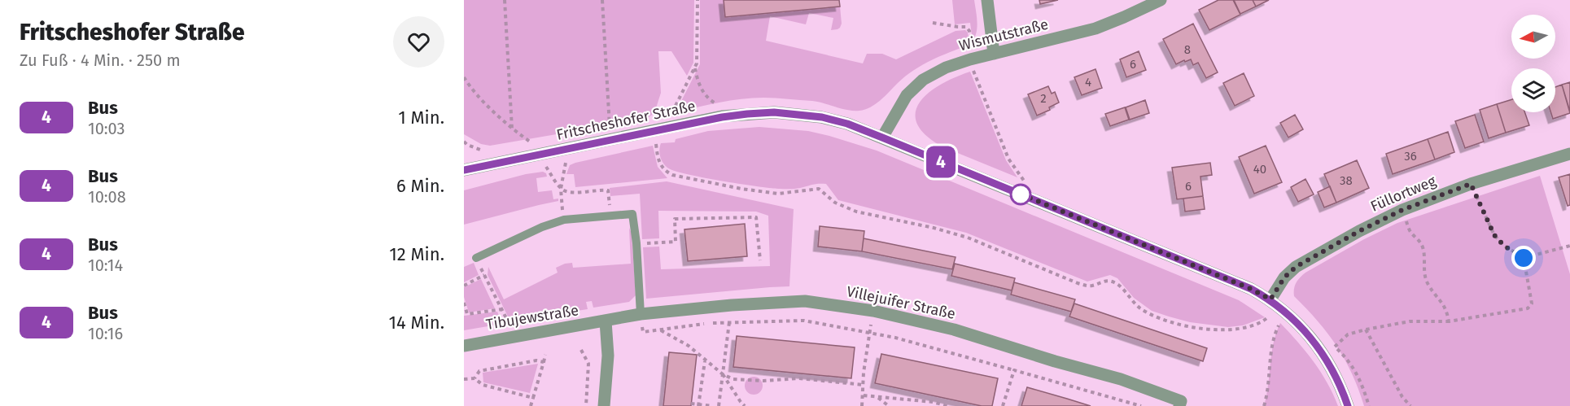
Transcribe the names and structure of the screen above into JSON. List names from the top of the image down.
{
  "streets": {
    "street": [
      "Wismutstraße",
      "Fritscheshofer Straße",
      "Füllortweg",
      "Villejuifer Straße",
      "Tibujewstraße"
    ]
  },
  "crossings": [
    ["Wismutstraße", "Fritscheshofer Straße"],
    ["Fritscheshofer Straße", "Füllortweg"],
    ["Villejuifer Straße", "Tibujewstraße"]
  ],
  "lines": ["bus line 4"],
  "house_numbers": [
    "8",
    "6",
    "4",
    "2",
    "36",
    "40",
    "38",
    "6"
  ],
  "north": "left",
  "page": {
    "heading": ["Fritscheshofer Straße", "Zu Fuß · 4 Min. · 250 m"],
    "on_map": "4",
    "list": [
      {
        "mark": "4",
        "name": "Bus",
        "note": "10:03",
        "value": "1 Min."
      },
      {
        "mark": "4",
        "name": "Bus",
        "note": "10:08",
        "value": "6 Min."
      },
      {
        "mark": "4",
        "name": "Bus",
        "note": "10:14",
        "value": "12 Min."
      },
      {
        "mark": "4",
        "name": "Bus",
        "note": "10:16",
        "value": "14 Min."
      }
    ]
  }
}
